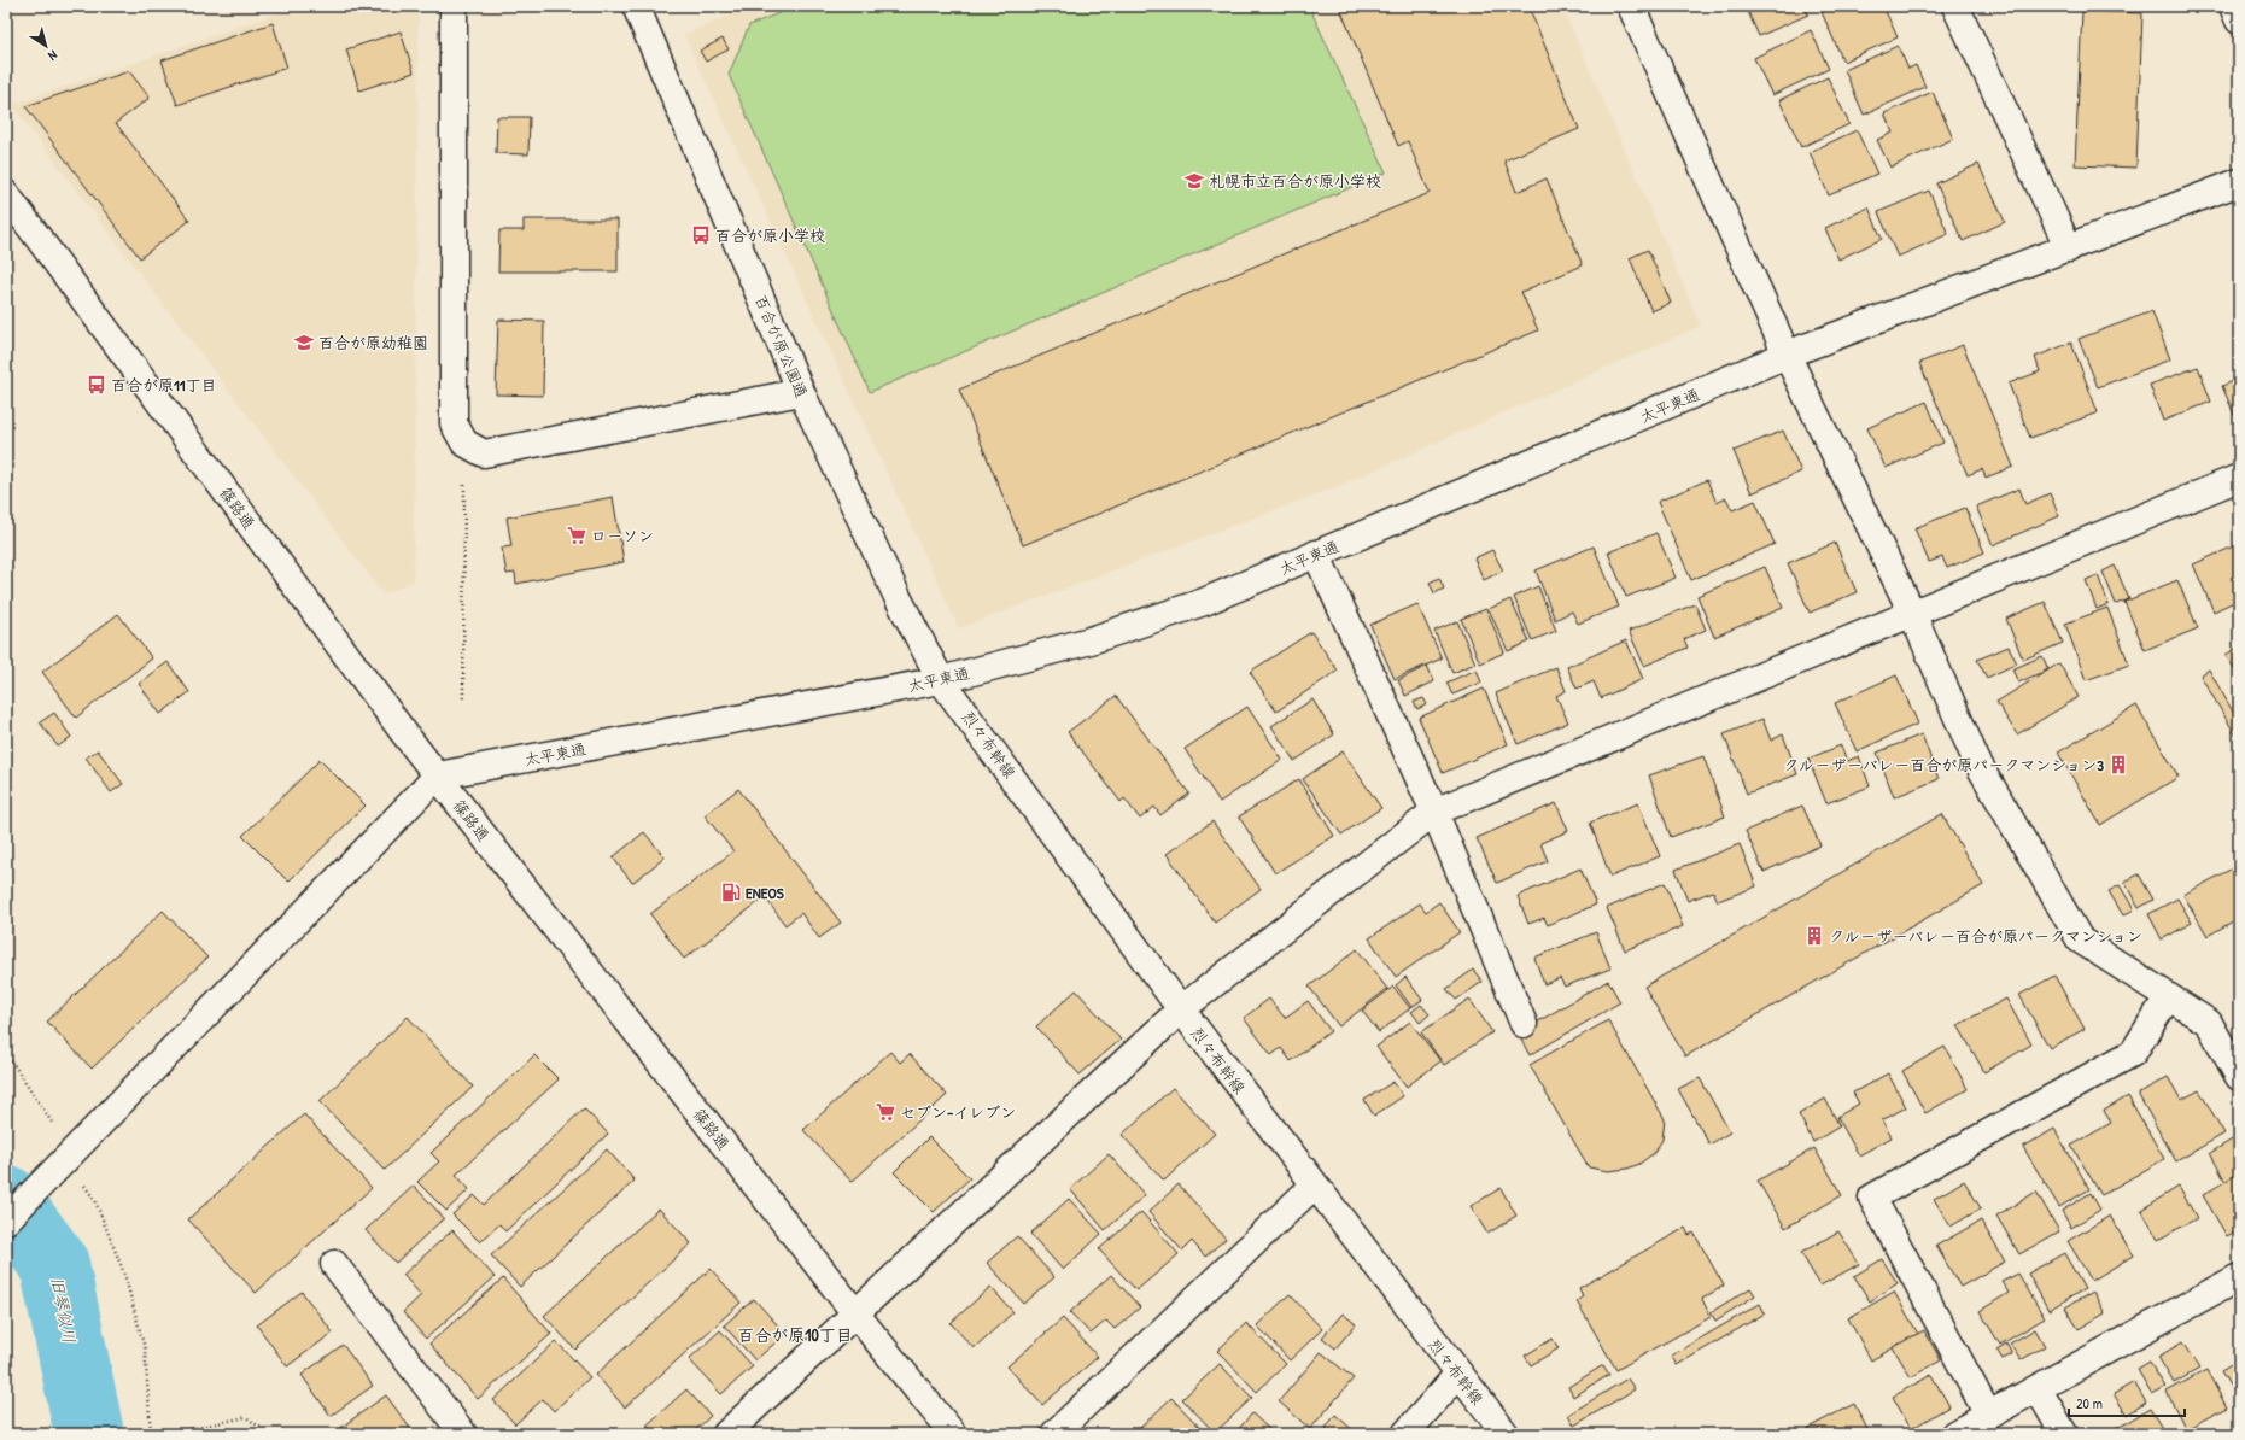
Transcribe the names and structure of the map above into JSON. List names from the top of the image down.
{
  "streets": {
    "street": [
      "百合が原公園通",
      "太平東通",
      "篠路通",
      "烈々布幹線"
    ]
  },
  "crossings": [
    ["百合が原公園通", "太平東通"],
    ["百合が原公園通", "烈々布幹線"],
    ["太平東通", "篠路通"],
    ["太平東通", "烈々布幹線"]
  ],
  "districts": ["百合が原10丁目"],
  "water": ["旧琴似川"],
  "places": {
    "school or university": ["札幌市立百合が原小学校", "百合が原幼稚園"],
    "bus stop": ["百合が原小学校", "百合が原11丁目"],
    "supermarket": ["ローソン", "セブン-イレブン"],
    "building": ["クルーザーバレー百合が原パークマンション3", "クルーザーバレー百合が原パークマンション"],
    "fuel station": ["ENEOS"]
  },
  "scale_bar": "20 m",
  "north": "bottom right"
}
